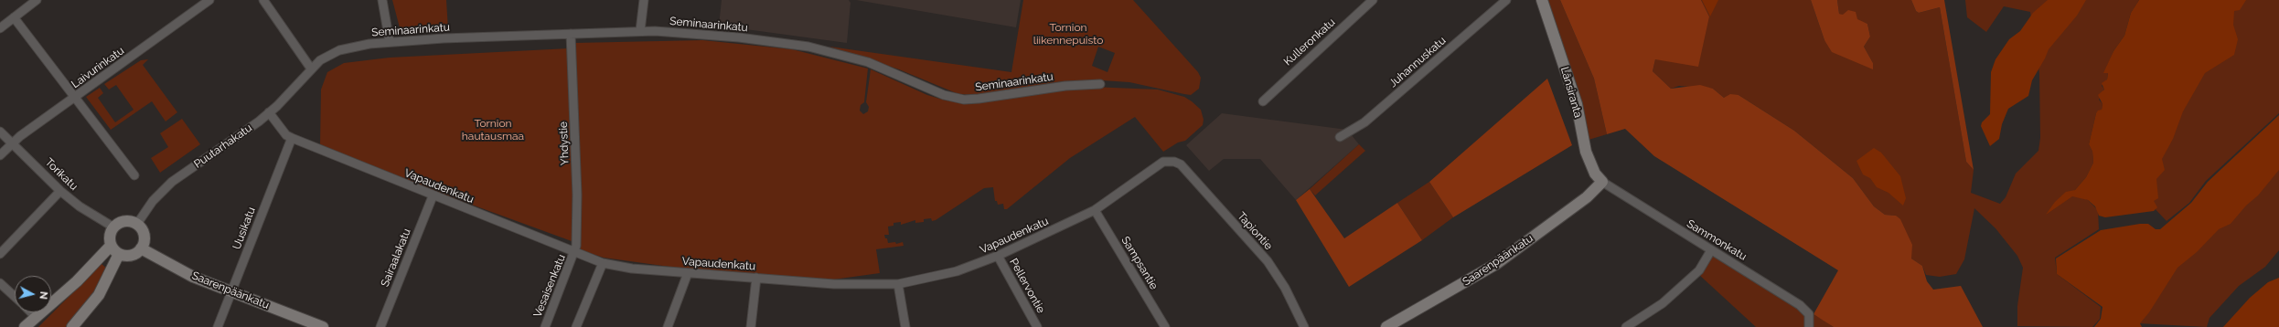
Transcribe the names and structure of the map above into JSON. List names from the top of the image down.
{
  "streets": {
    "street": [
      "Seminaarinkatu",
      "Kulleronkatu",
      "Juhannuskatu",
      "Laivurinkatu",
      "Länsiranta",
      "Yhdystie",
      "Puutarhakatu",
      "Torikatu",
      "Vapaudenkatu",
      "Uusikatu",
      "Tapiontie",
      "Sammonkatu",
      "Sairaalakatu",
      "Saarenpäänkatu",
      "Sampsantie",
      "Vesaisenkatu",
      "Pellervontie"
    ]
  },
  "crossings": [
    ["Seminaarinkatu", "Yhdystie"],
    ["Seminaarinkatu", "Puutarhakatu"],
    ["Laivurinkatu", "Torikatu"],
    ["Länsiranta", "Sammonkatu"],
    ["Länsiranta", "Saarenpäänkatu"],
    ["Yhdystie", "Vapaudenkatu"],
    ["Yhdystie", "Vesaisenkatu"],
    ["Puutarhakatu", "Torikatu"],
    ["Puutarhakatu", "Vapaudenkatu"],
    ["Puutarhakatu", "Saarenpäänkatu"],
    ["Torikatu", "Saarenpäänkatu"],
    ["Vapaudenkatu", "Uusikatu"],
    ["Vapaudenkatu", "Tapiontie"],
    ["Vapaudenkatu", "Sairaalakatu"],
    ["Vapaudenkatu", "Sampsantie"],
    ["Vapaudenkatu", "Vesaisenkatu"],
    ["Vapaudenkatu", "Pellervontie"],
    ["Uusikatu", "Saarenpäänkatu"],
    ["Sammonkatu", "Saarenpäänkatu"]
  ],
  "parks": ["Tornion liikennepuisto", "Tornion hautausmaa"],
  "north": "right"
}
